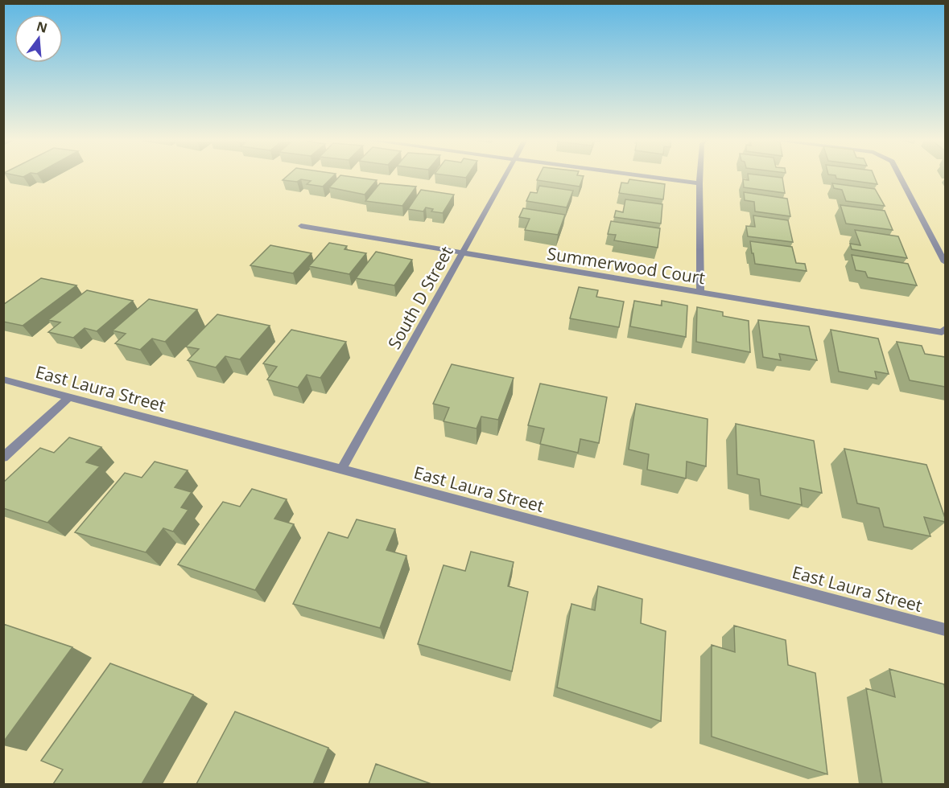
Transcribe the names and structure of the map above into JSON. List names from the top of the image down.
{
  "streets": {
    "street": ["Summerwood Court", "South D Street", "East Laura Street"]
  },
  "crossings": [
    ["Summerwood Court", "South D Street"],
    ["South D Street", "East Laura Street"]
  ],
  "north": "top"
}
